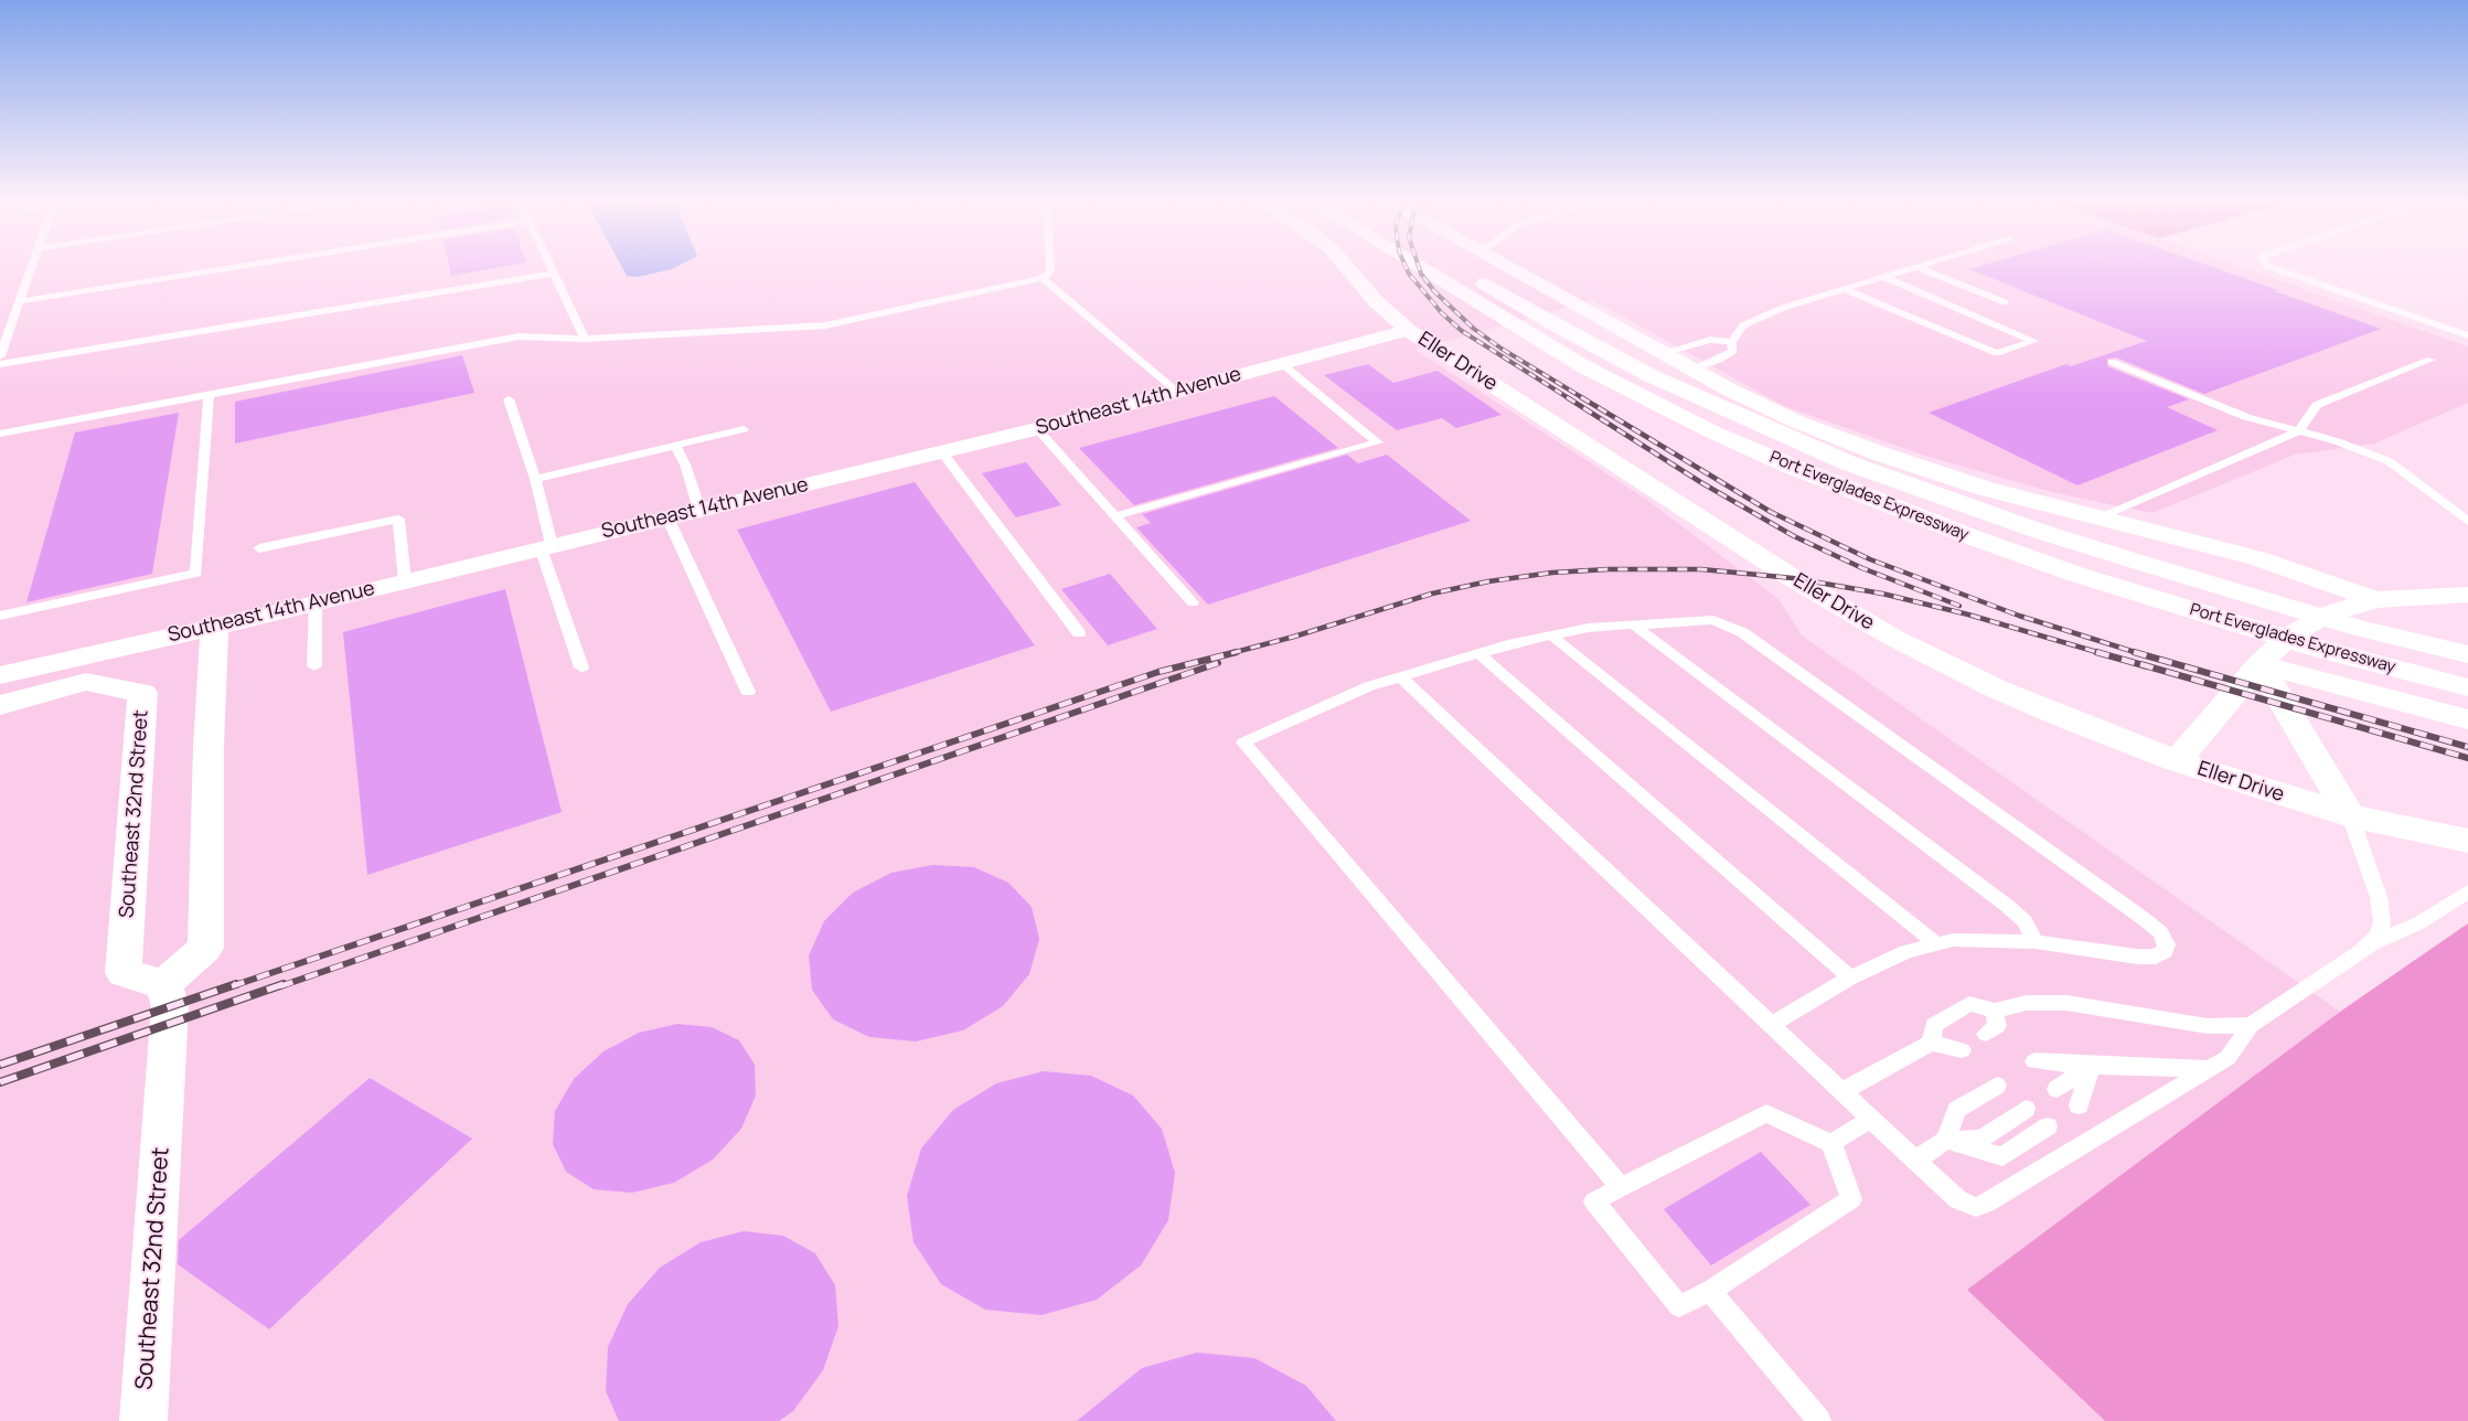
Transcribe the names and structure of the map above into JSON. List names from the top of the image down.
{
  "streets": {
    "main road": [
      "Eller Drive",
      "Southeast 14th Avenue",
      "Port Everglades Expressway",
      "Southeast 32nd Street"
    ]
  },
  "crossings": [
    ["Eller Drive", "Southeast 14th Avenue"]
  ]
}
